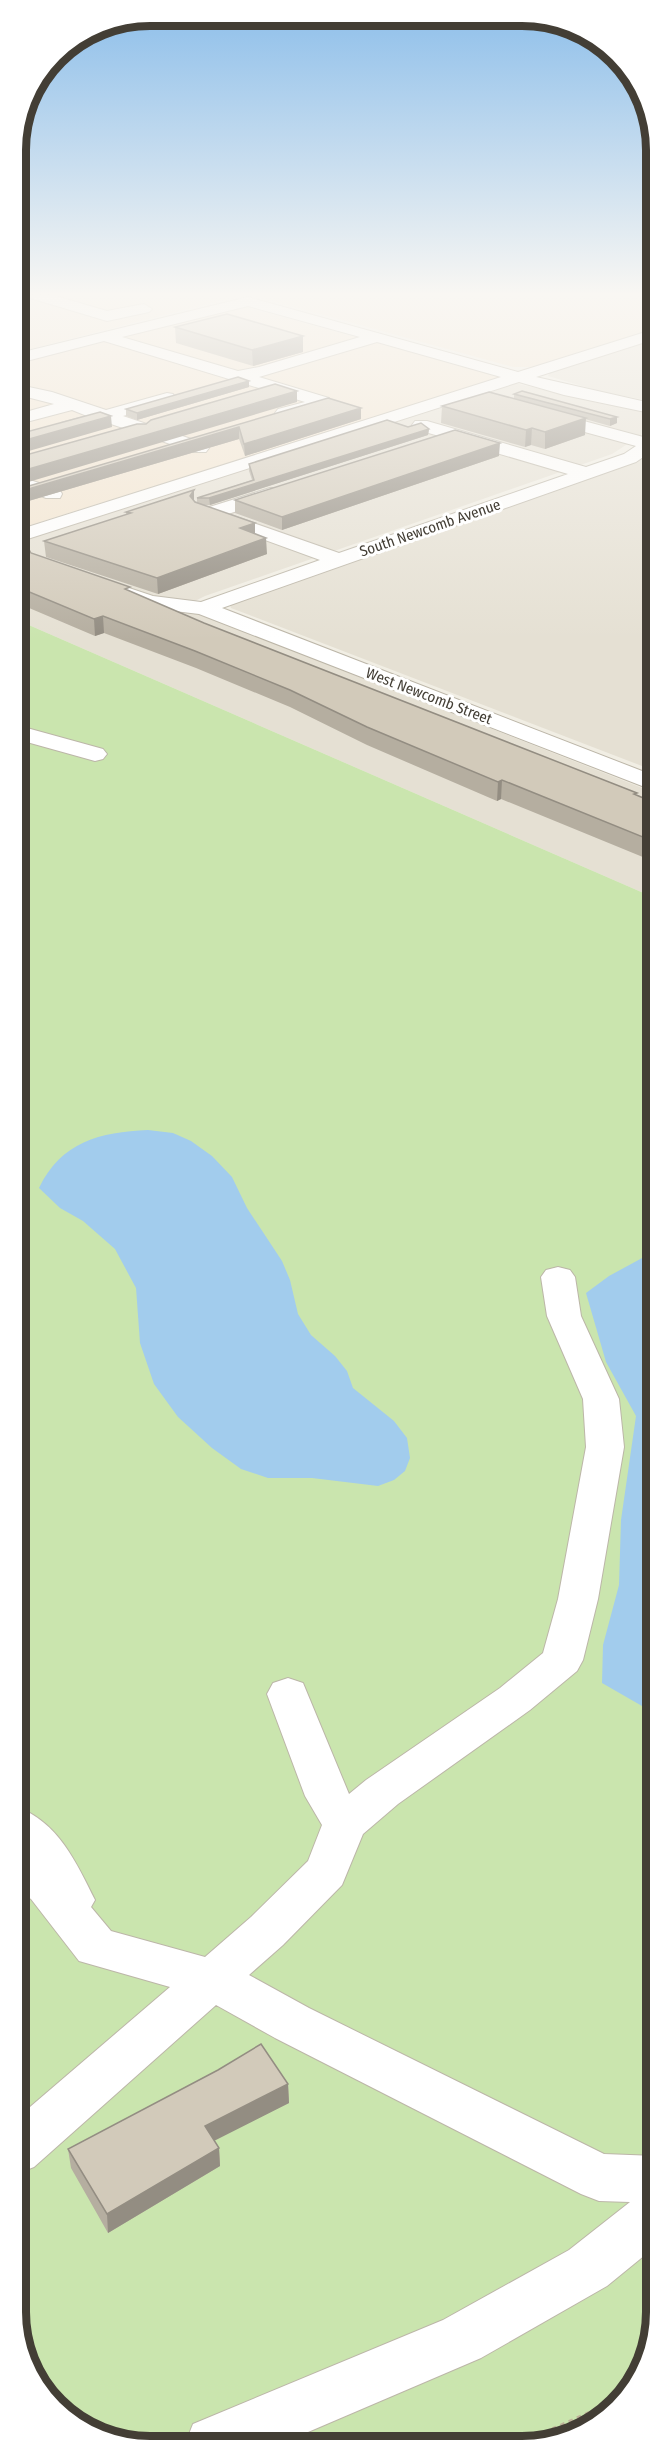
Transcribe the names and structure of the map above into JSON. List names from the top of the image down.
{
  "streets": {
    "street": ["South Newcomb Avenue", "West Newcomb Street"]
  },
  "crossings": [
    ["South Newcomb Avenue", "West Newcomb Street"]
  ]
}
